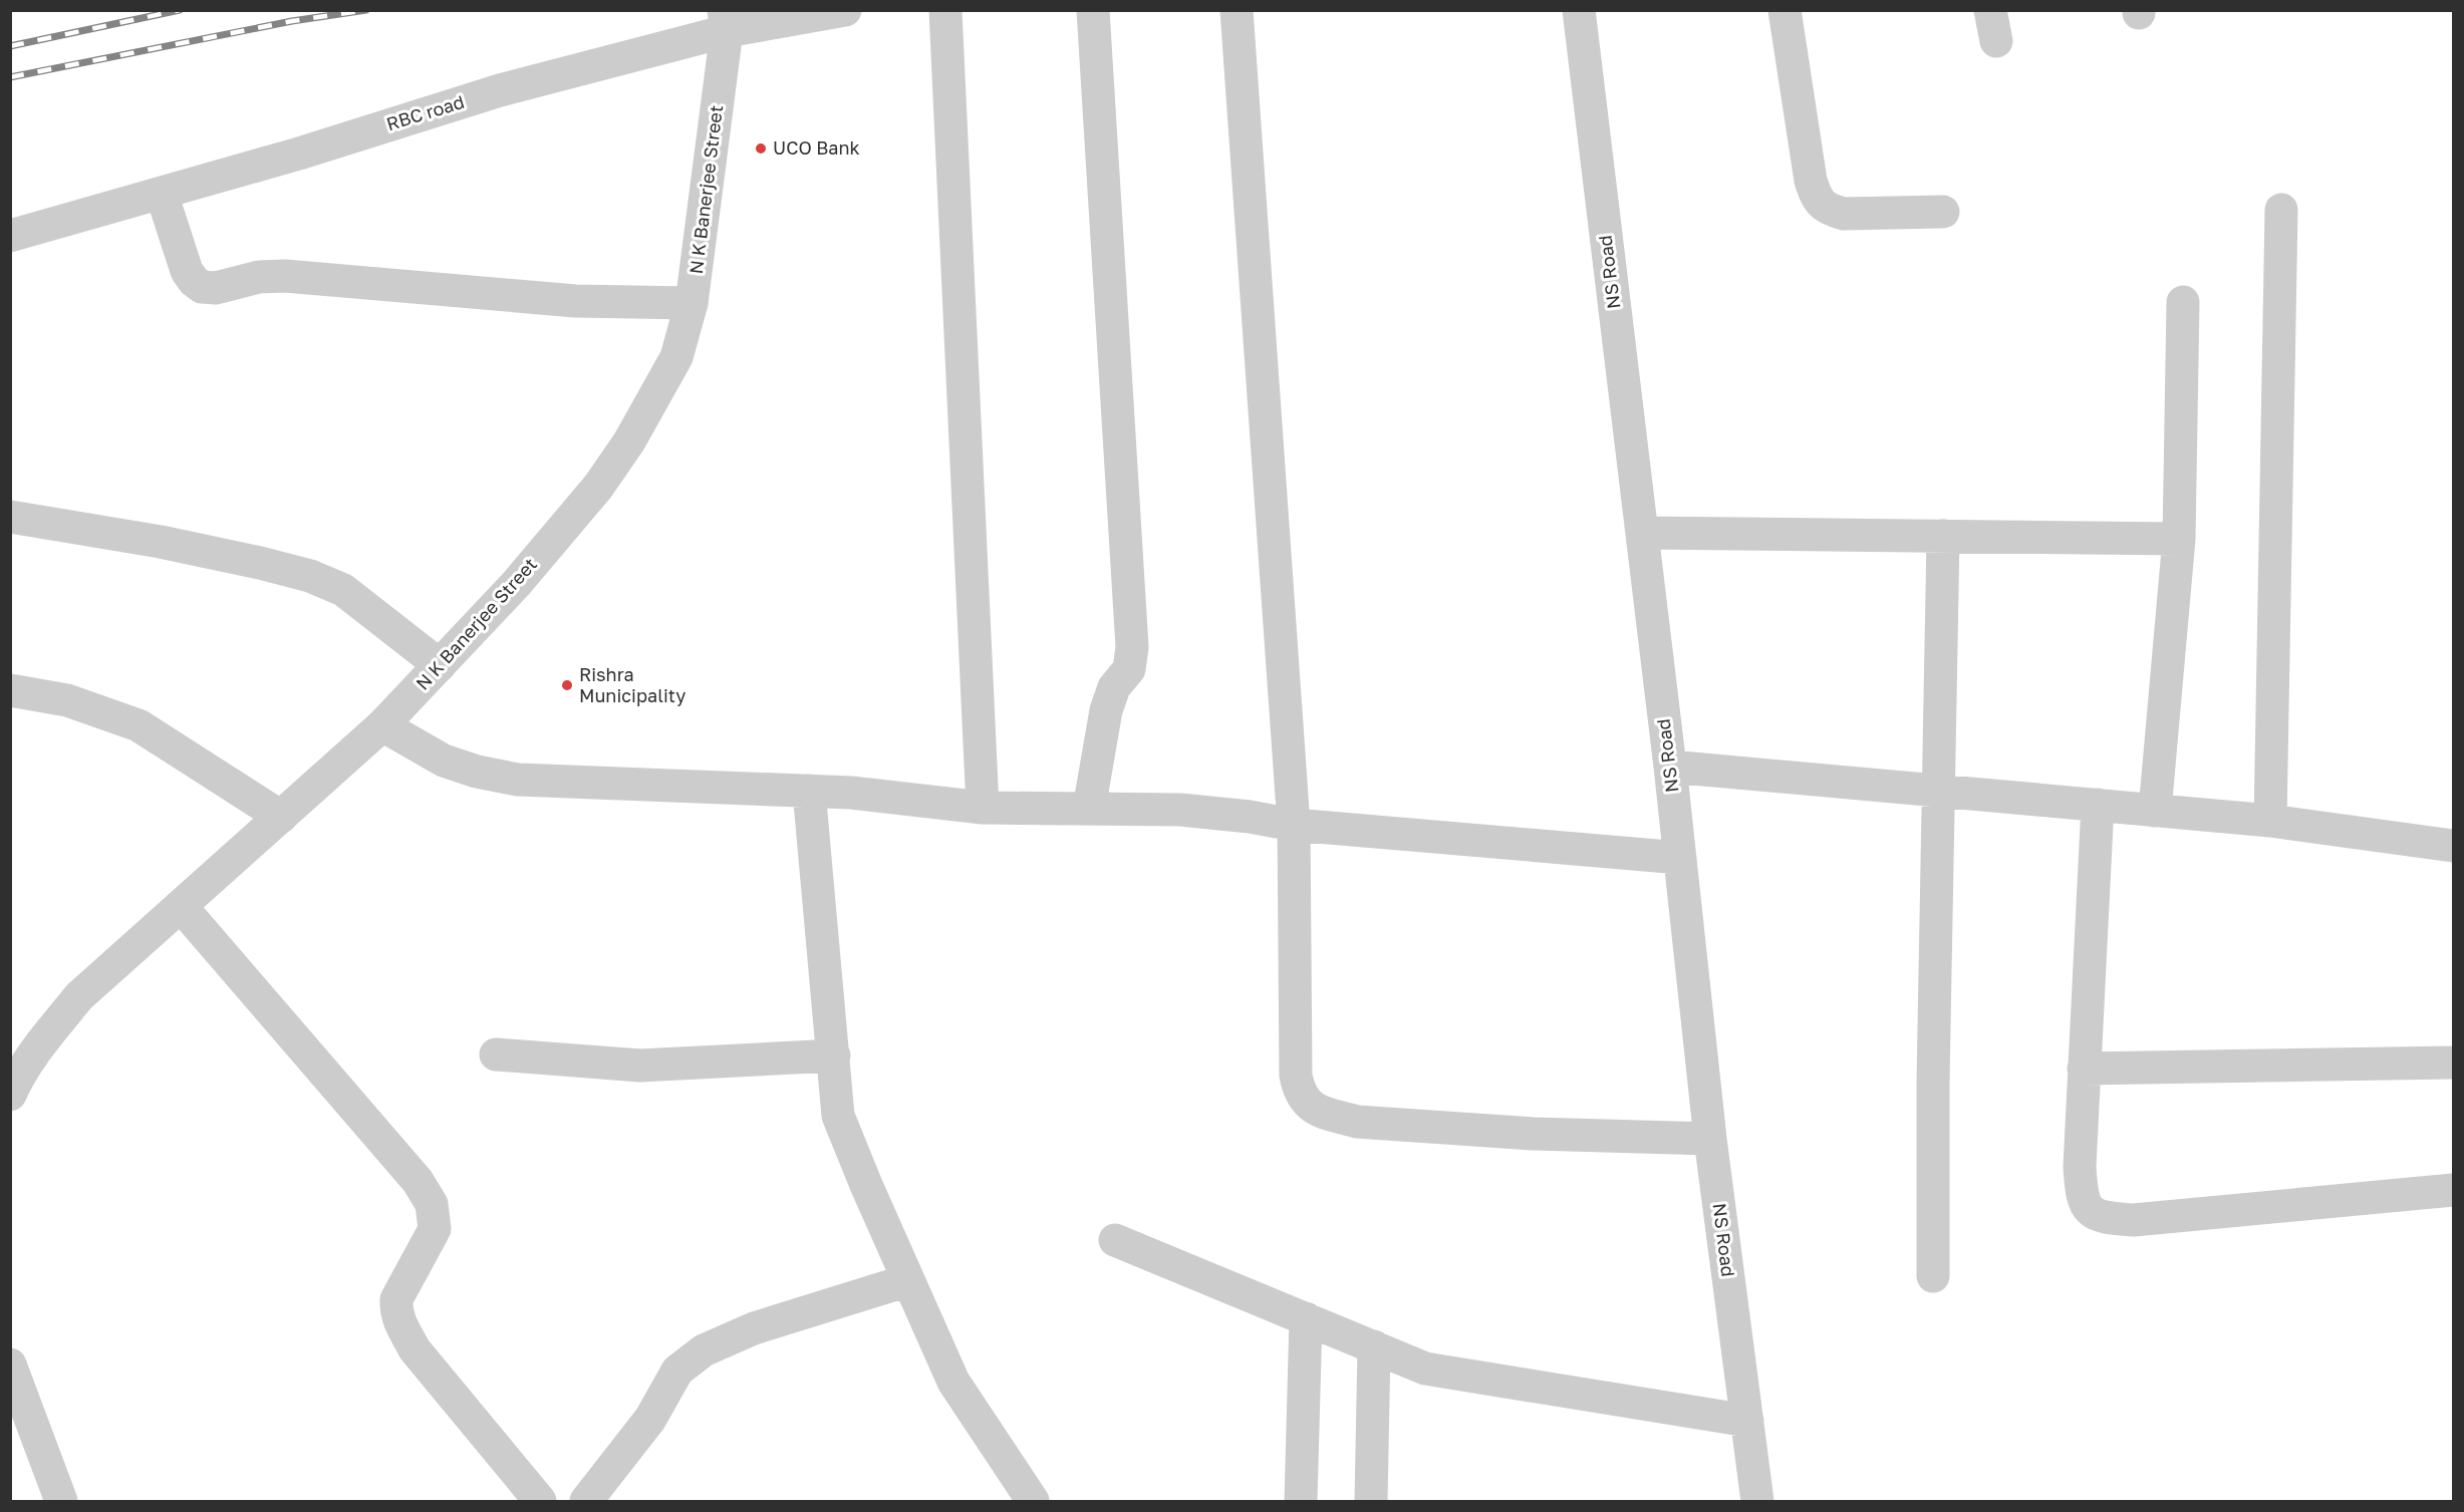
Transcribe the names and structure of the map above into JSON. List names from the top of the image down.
{
  "streets": {
    "street": ["RBC road", "N K Banerjee Street", "NS Road"]
  },
  "crossings": [
    ["RBC road", "N K Banerjee Street"]
  ],
  "places": ["UCO Bank", "Rishra Municipality"]
}
